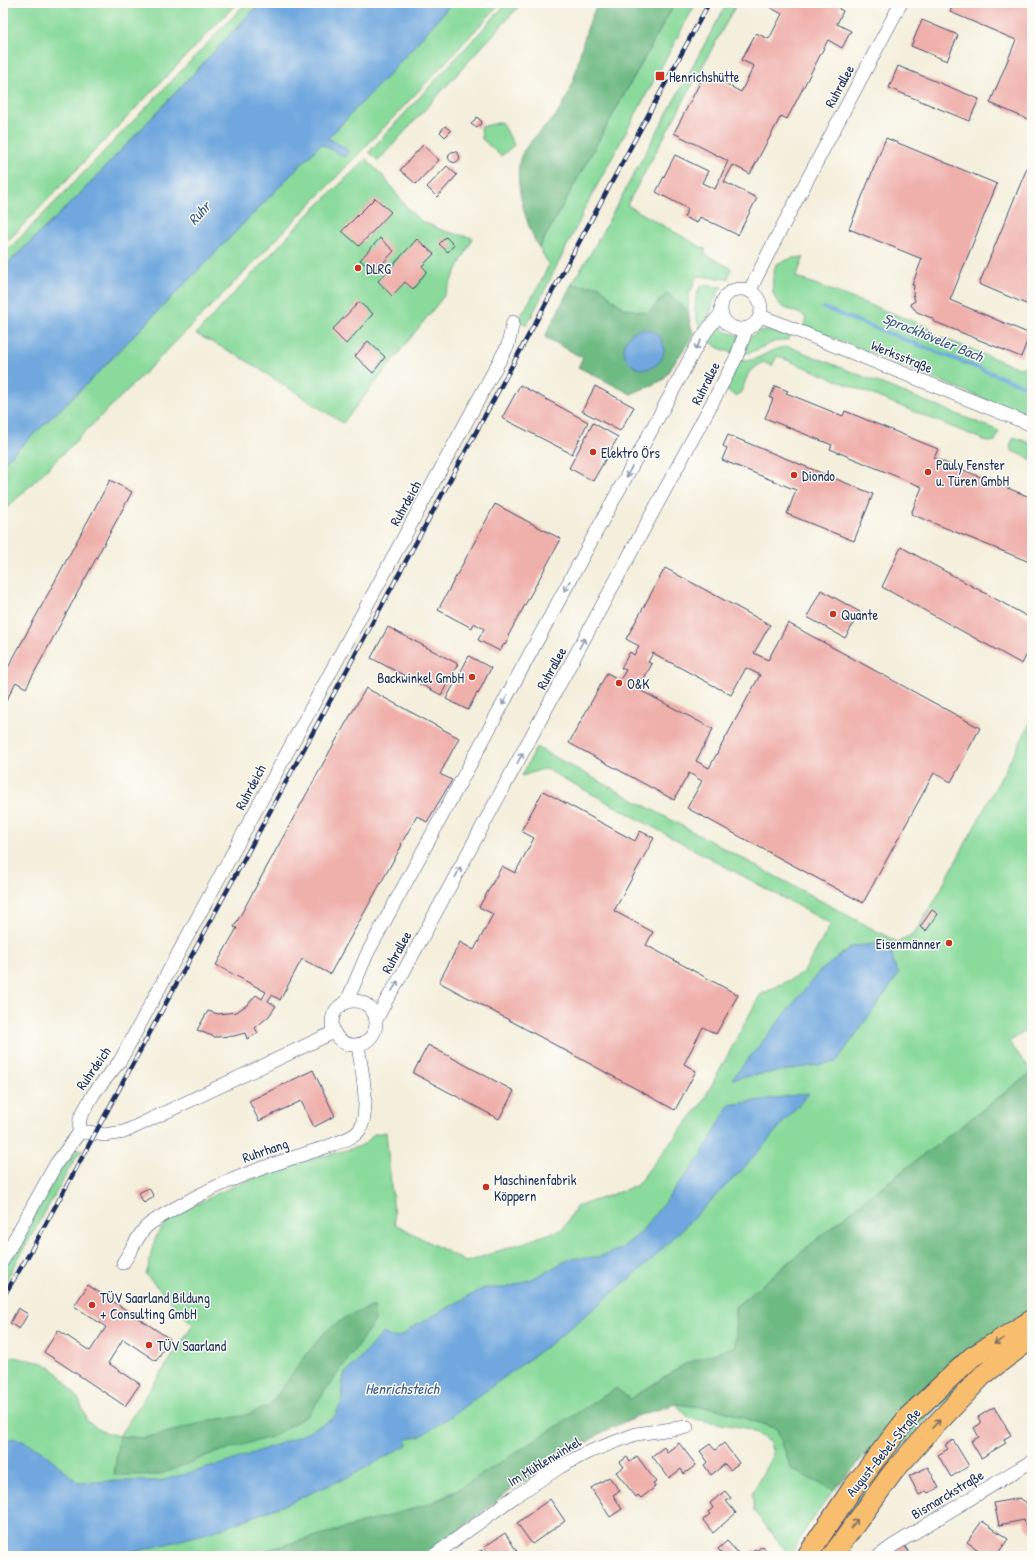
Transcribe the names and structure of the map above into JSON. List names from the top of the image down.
{
  "streets": {
    "main road": ["August-Bebel-Straße"],
    "street": [
      "Ruhrallee",
      "Werksstraße",
      "Ruhrdeich",
      "Ruhrhang",
      "Im Mühlenwinkel",
      "Bismarckstraße"
    ]
  },
  "crossings": [
    ["Ruhrallee", "Werksstraße"],
    ["Ruhrallee", "Ruhrhang"]
  ],
  "water": ["Ruhr", "Sprockhöveler Bach", "Henrichsteich"],
  "places": {
    "transit": ["Henrichshütte"],
    "other": [
      "DLRG",
      "Elektro Örs",
      "Pauly Fenster u. Türen GmbH",
      "Diondo",
      "Quante",
      "Backwinkel GmbH",
      "O&K",
      "Eisenmänner",
      "Maschinenfabrik Köppern",
      "TÜV Saarland Bildung + Consulting GmbH",
      "TÜV Saarland"
    ]
  }
}
